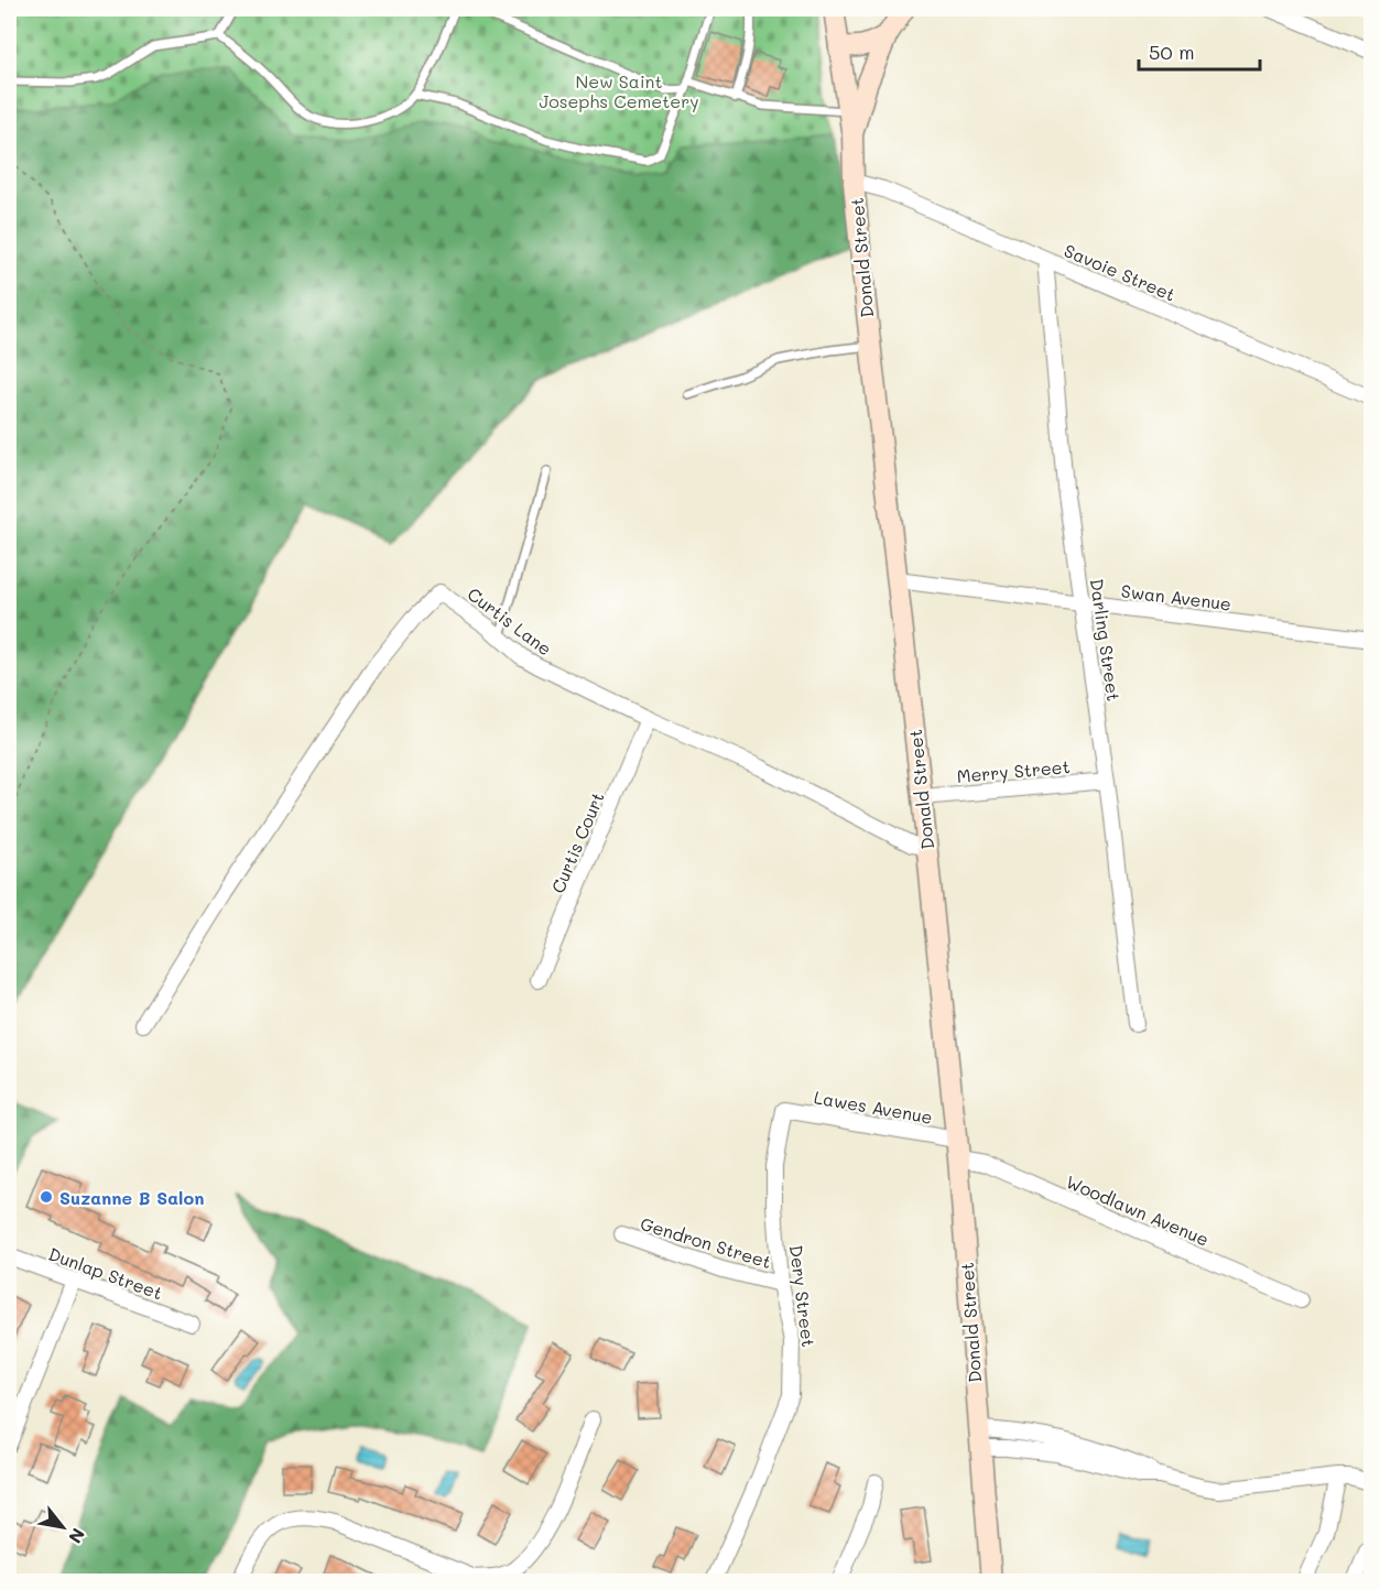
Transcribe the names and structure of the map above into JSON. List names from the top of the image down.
{
  "streets": {
    "street": [
      "Donald Street",
      "Savoie Street",
      "Swan Avenue",
      "Curtis Lane",
      "Darling Street",
      "Merry Street",
      "Curtis Court",
      "Lawes Avenue",
      "Woodlawn Avenue",
      "Gendron Street",
      "Dunlap Street",
      "Dery Street"
    ]
  },
  "crossings": [
    ["Donald Street", "Savoie Street"],
    ["Donald Street", "Swan Avenue"],
    ["Donald Street", "Curtis Lane"],
    ["Donald Street", "Merry Street"],
    ["Donald Street", "Lawes Avenue"],
    ["Donald Street", "Woodlawn Avenue"],
    ["Savoie Street", "Darling Street"],
    ["Swan Avenue", "Darling Street"],
    ["Curtis Lane", "Curtis Court"],
    ["Darling Street", "Merry Street"],
    ["Lawes Avenue", "Woodlawn Avenue"],
    ["Lawes Avenue", "Dery Street"],
    ["Gendron Street", "Dery Street"]
  ],
  "parks": ["New Saint Josephs Cemetery"],
  "places": ["Suzanne B Salon"],
  "scale_bar": "50 m",
  "north": "bottom right"
}
